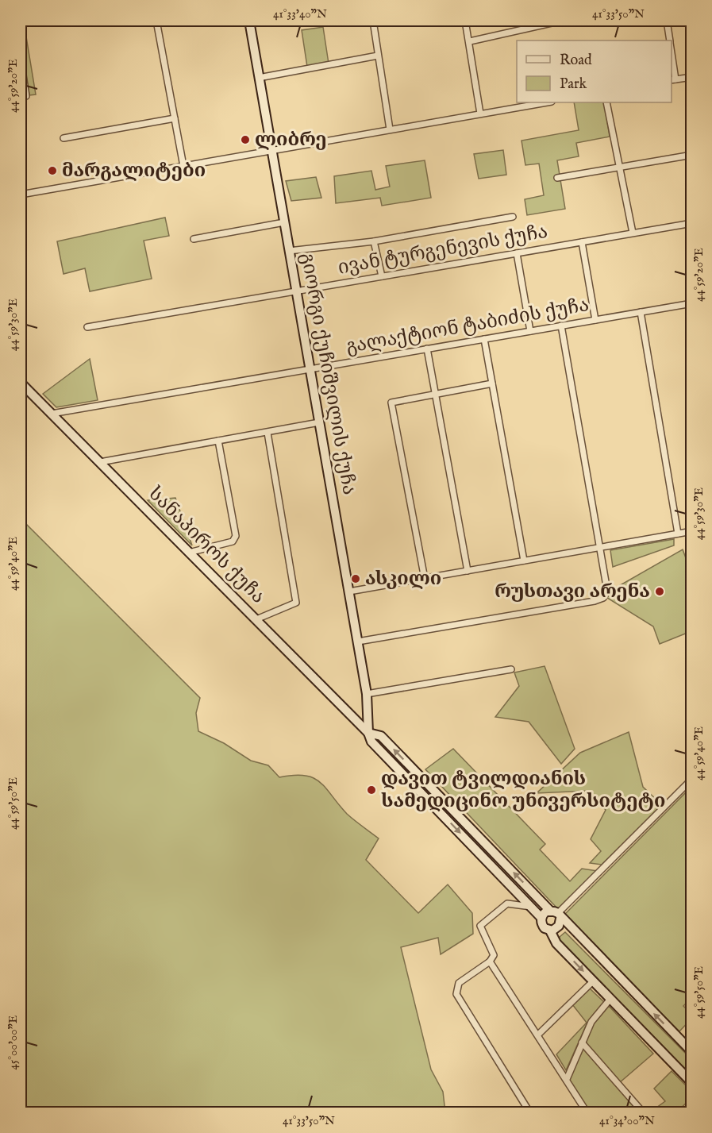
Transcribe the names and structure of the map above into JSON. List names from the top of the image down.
{
  "streets": {
    "main road": ["გიორგი ქუჩიშვილის ქუჩა", "სანაპიროს ქუჩა"],
    "street": ["ივან ტურგენევის ქუჩა", "გალაქტიონ ტაბიძის ქუჩა"]
  },
  "crossings": [
    ["ივან ტურგენევის ქუჩა", "გიორგი ქუჩიშვილის ქუჩა"],
    ["გალაქტიონ ტაბიძის ქუჩა", "გიორგი ქუჩიშვილის ქუჩა"],
    ["გალაქტიონ ტაბიძის ქუჩა", "სანაპიროს ქუჩა"],
    ["გიორგი ქუჩიშვილის ქუჩა", "სანაპიროს ქუჩა"]
  ],
  "places": [
    "ლიბრე",
    "მარგალიტები",
    "ასკილი",
    "რუსთავი არენა",
    "დავით ტვილდიანის სამედიცინო უნივერსიტეტი"
  ],
  "legend": ["Road", "Park"],
  "coordinates": [
    "41°33'40\"N",
    "41°33'50\"N",
    "44°59'20\"E",
    "44°59'30\"E",
    "44°59'40\"E",
    "44°59'50\"E",
    "45°00'00\"E",
    "41°34'00\"N"
  ]
}
